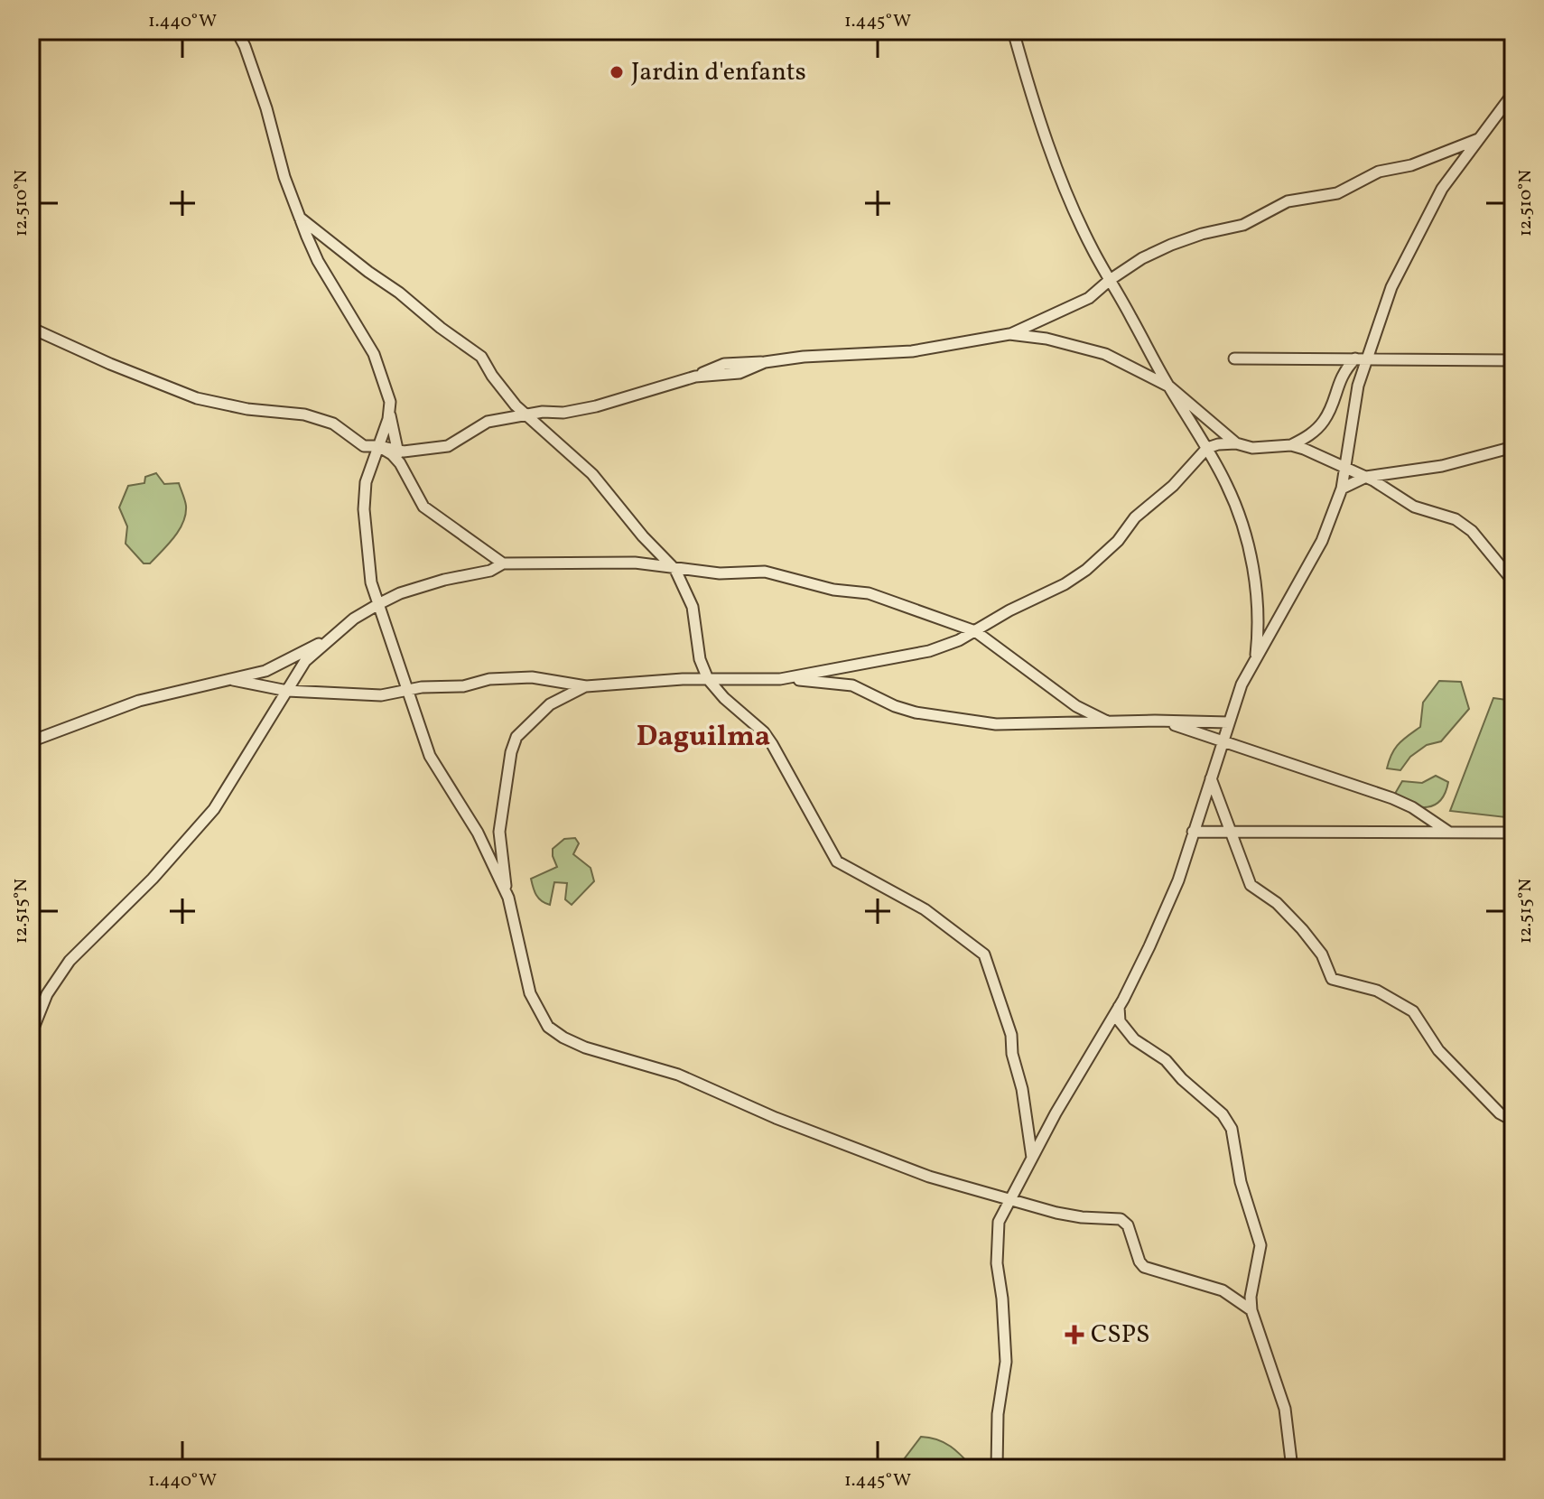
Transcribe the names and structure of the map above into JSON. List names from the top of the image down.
{
  "districts": ["Daguilma"],
  "places": {
    "other": ["Jardin d'enfants"],
    "health": ["CSPS"]
  },
  "coordinates": [
    "1.440°W",
    "1.445°W",
    "12.510°N",
    "12.515°N"
  ]
}
